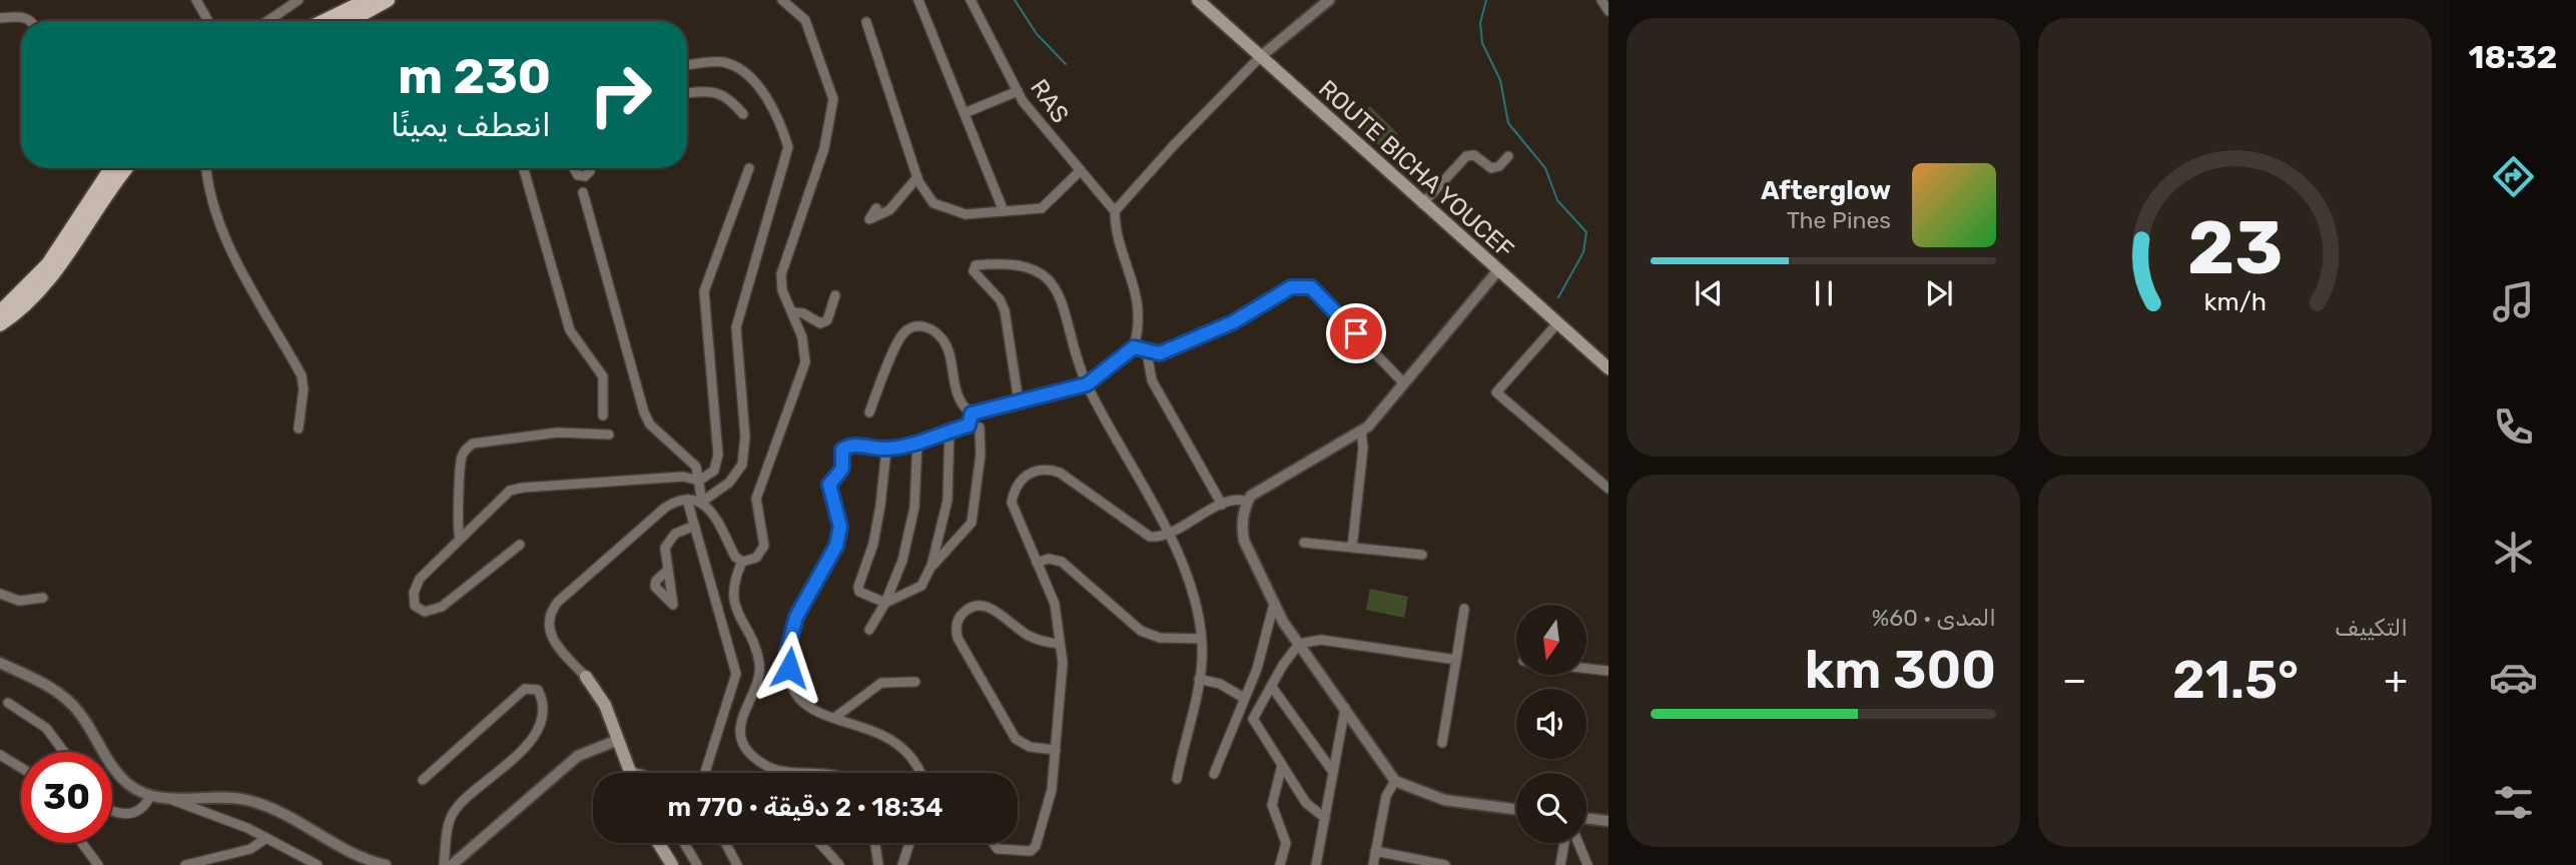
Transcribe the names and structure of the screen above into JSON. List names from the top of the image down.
{
  "streets": {
    "main road": ["ROUTE BICHA YOUCEF"],
    "street": ["RAS"]
  },
  "north": "bottom",
  "page": {
    "tabs": "18:32",
    "turn": ["230 m", "انعطف يمينًا"],
    "song": ["Afterglow", "The Pines"],
    "tile": [
      "التكييف",
      ["المدى · 60%", "300 km"]
    ],
    "heat": ["−", "21.5°", "+"],
    "limit": "30",
    "trip": "18:34 · 2 دقيقة · 770 m",
    "gauge": ["23", "km/h"]
  }
}
